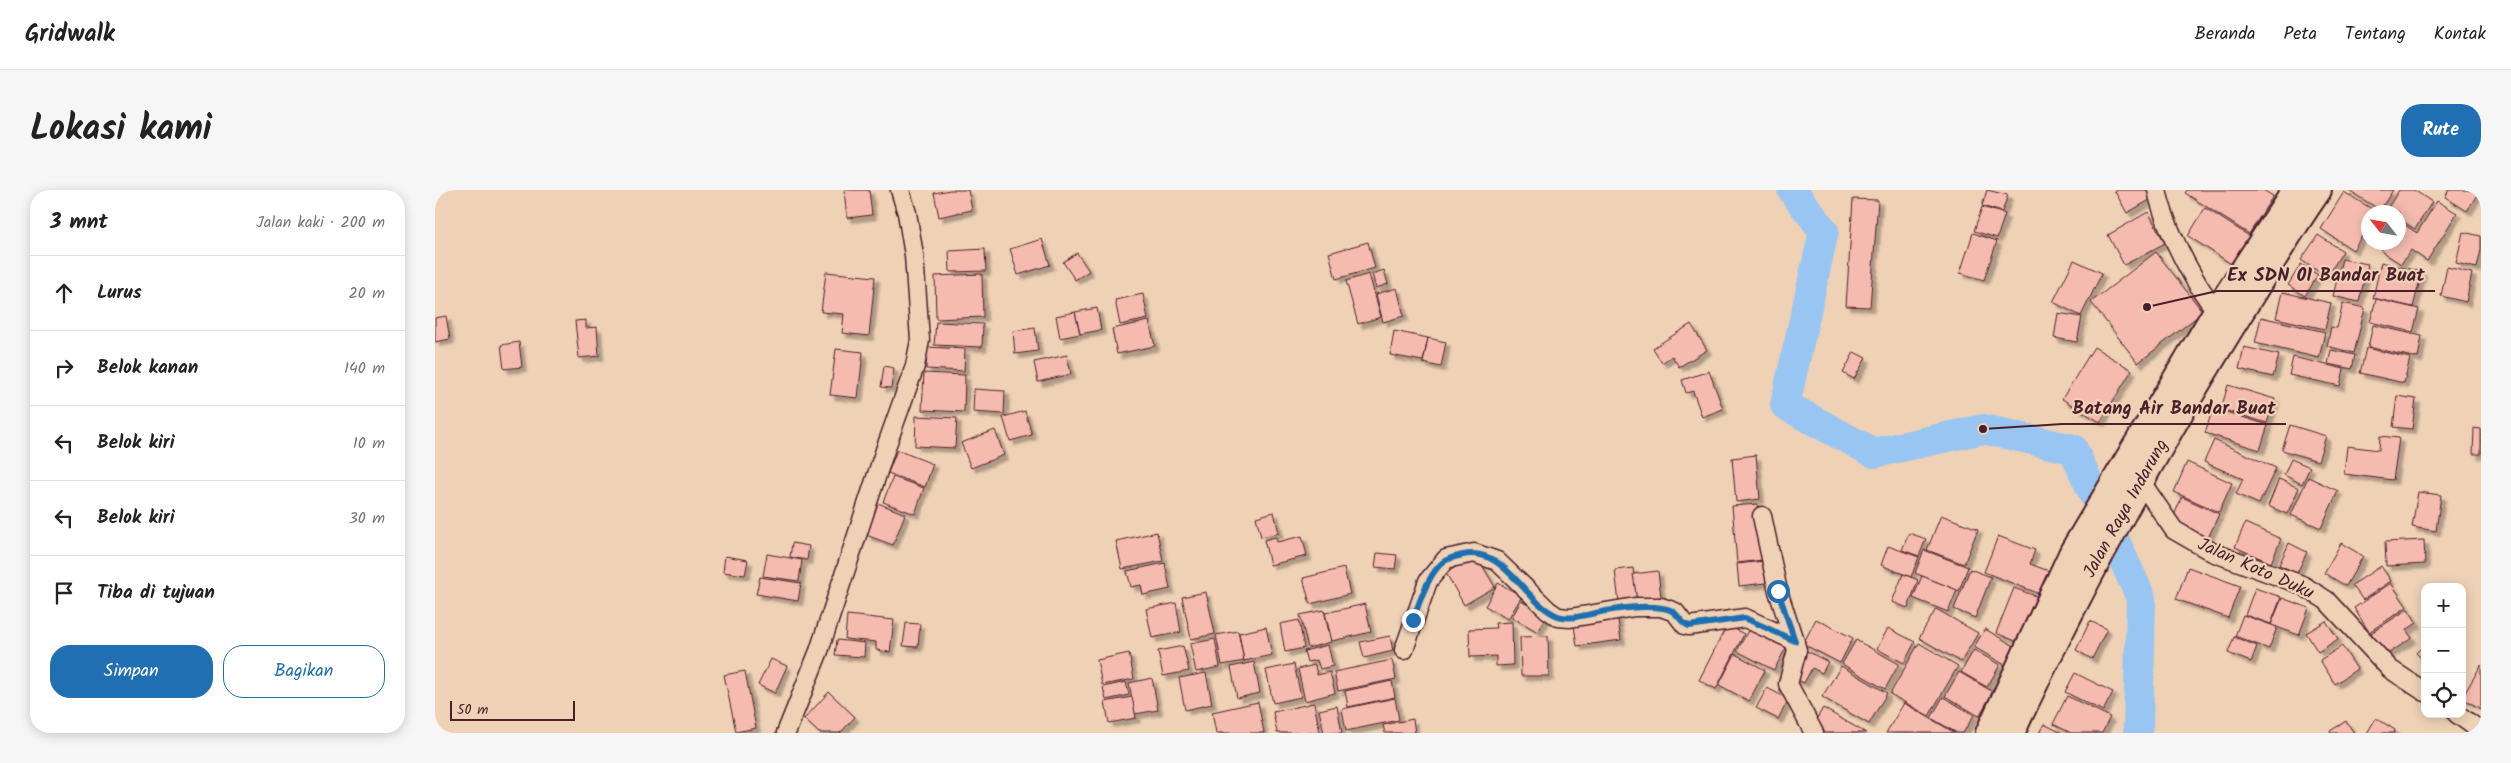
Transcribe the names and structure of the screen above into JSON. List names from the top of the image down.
{
  "streets": {
    "highway": ["Jalan Raya Indarung"],
    "street": ["Jalan Koto Duku"]
  },
  "crossings": [
    ["Jalan Raya Indarung", "Jalan Koto Duku"]
  ],
  "places": ["Ex SDN 01 Bandar Buat", "Batang Air Bandar Buat"],
  "scale_bar": "50 m",
  "north": "top left",
  "page": {
    "header": "Gridwalk",
    "nav": [
      "Beranda",
      "Peta",
      "Tentang",
      "Kontak"
    ],
    "title": "Lokasi kami",
    "buttons": [
      "Rute",
      ["Simpan", "Bagikan"]
    ],
    "heading": ["3 mnt", "Jalan kaki · 200 m"],
    "list": [
      ["Lurus", "20 m"],
      ["Belok kanan", "140 m"],
      ["Belok kiri", "10 m"],
      ["Belok kiri", "30 m"],
      "Tiba di tujuan"
    ],
    "map_buttons": ["+", "−"],
    "scale": "50 m"
  }
}
